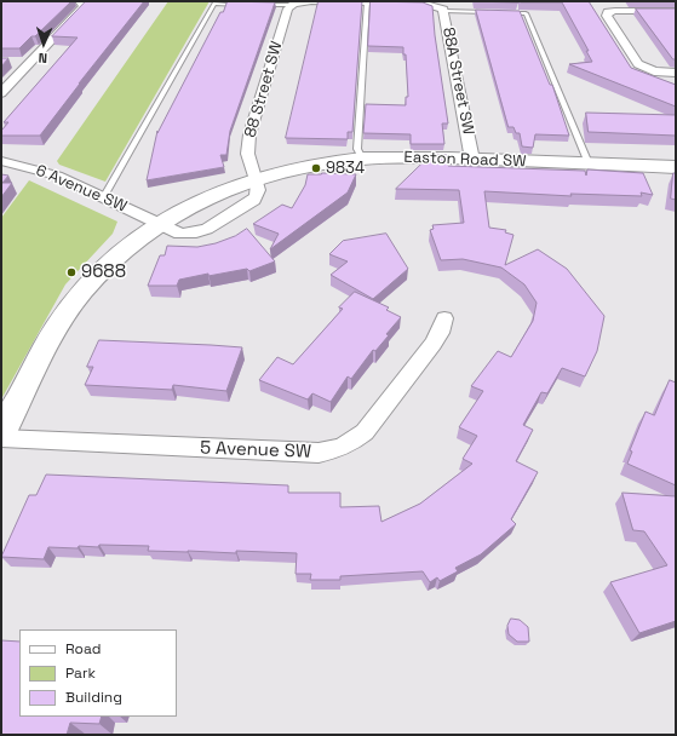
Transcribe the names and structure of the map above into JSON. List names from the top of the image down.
{
  "streets": {
    "street": [
      "88A Street SW",
      "88 Street SW",
      "Easton Road SW",
      "6 Avenue SW",
      "5 Avenue SW"
    ]
  },
  "crossings": [
    ["88A Street SW", "Easton Road SW"],
    ["88 Street SW", "Easton Road SW"],
    ["Easton Road SW", "6 Avenue SW"]
  ],
  "places": ["9834", "9688"],
  "legend": ["Road", "Park", "Building"],
  "north": "bottom"
}
